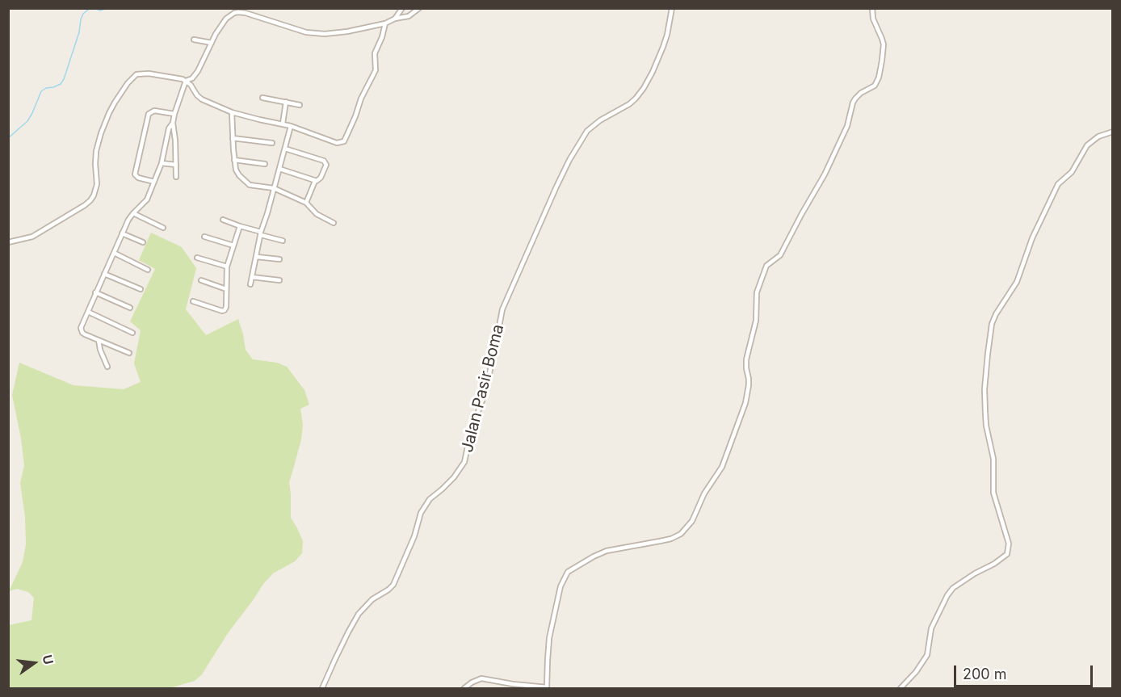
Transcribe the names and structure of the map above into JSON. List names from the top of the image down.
{
  "streets": {
    "street": ["Jalan Pasir Boma"]
  },
  "scale_bar": "200 m",
  "north": "right"
}
